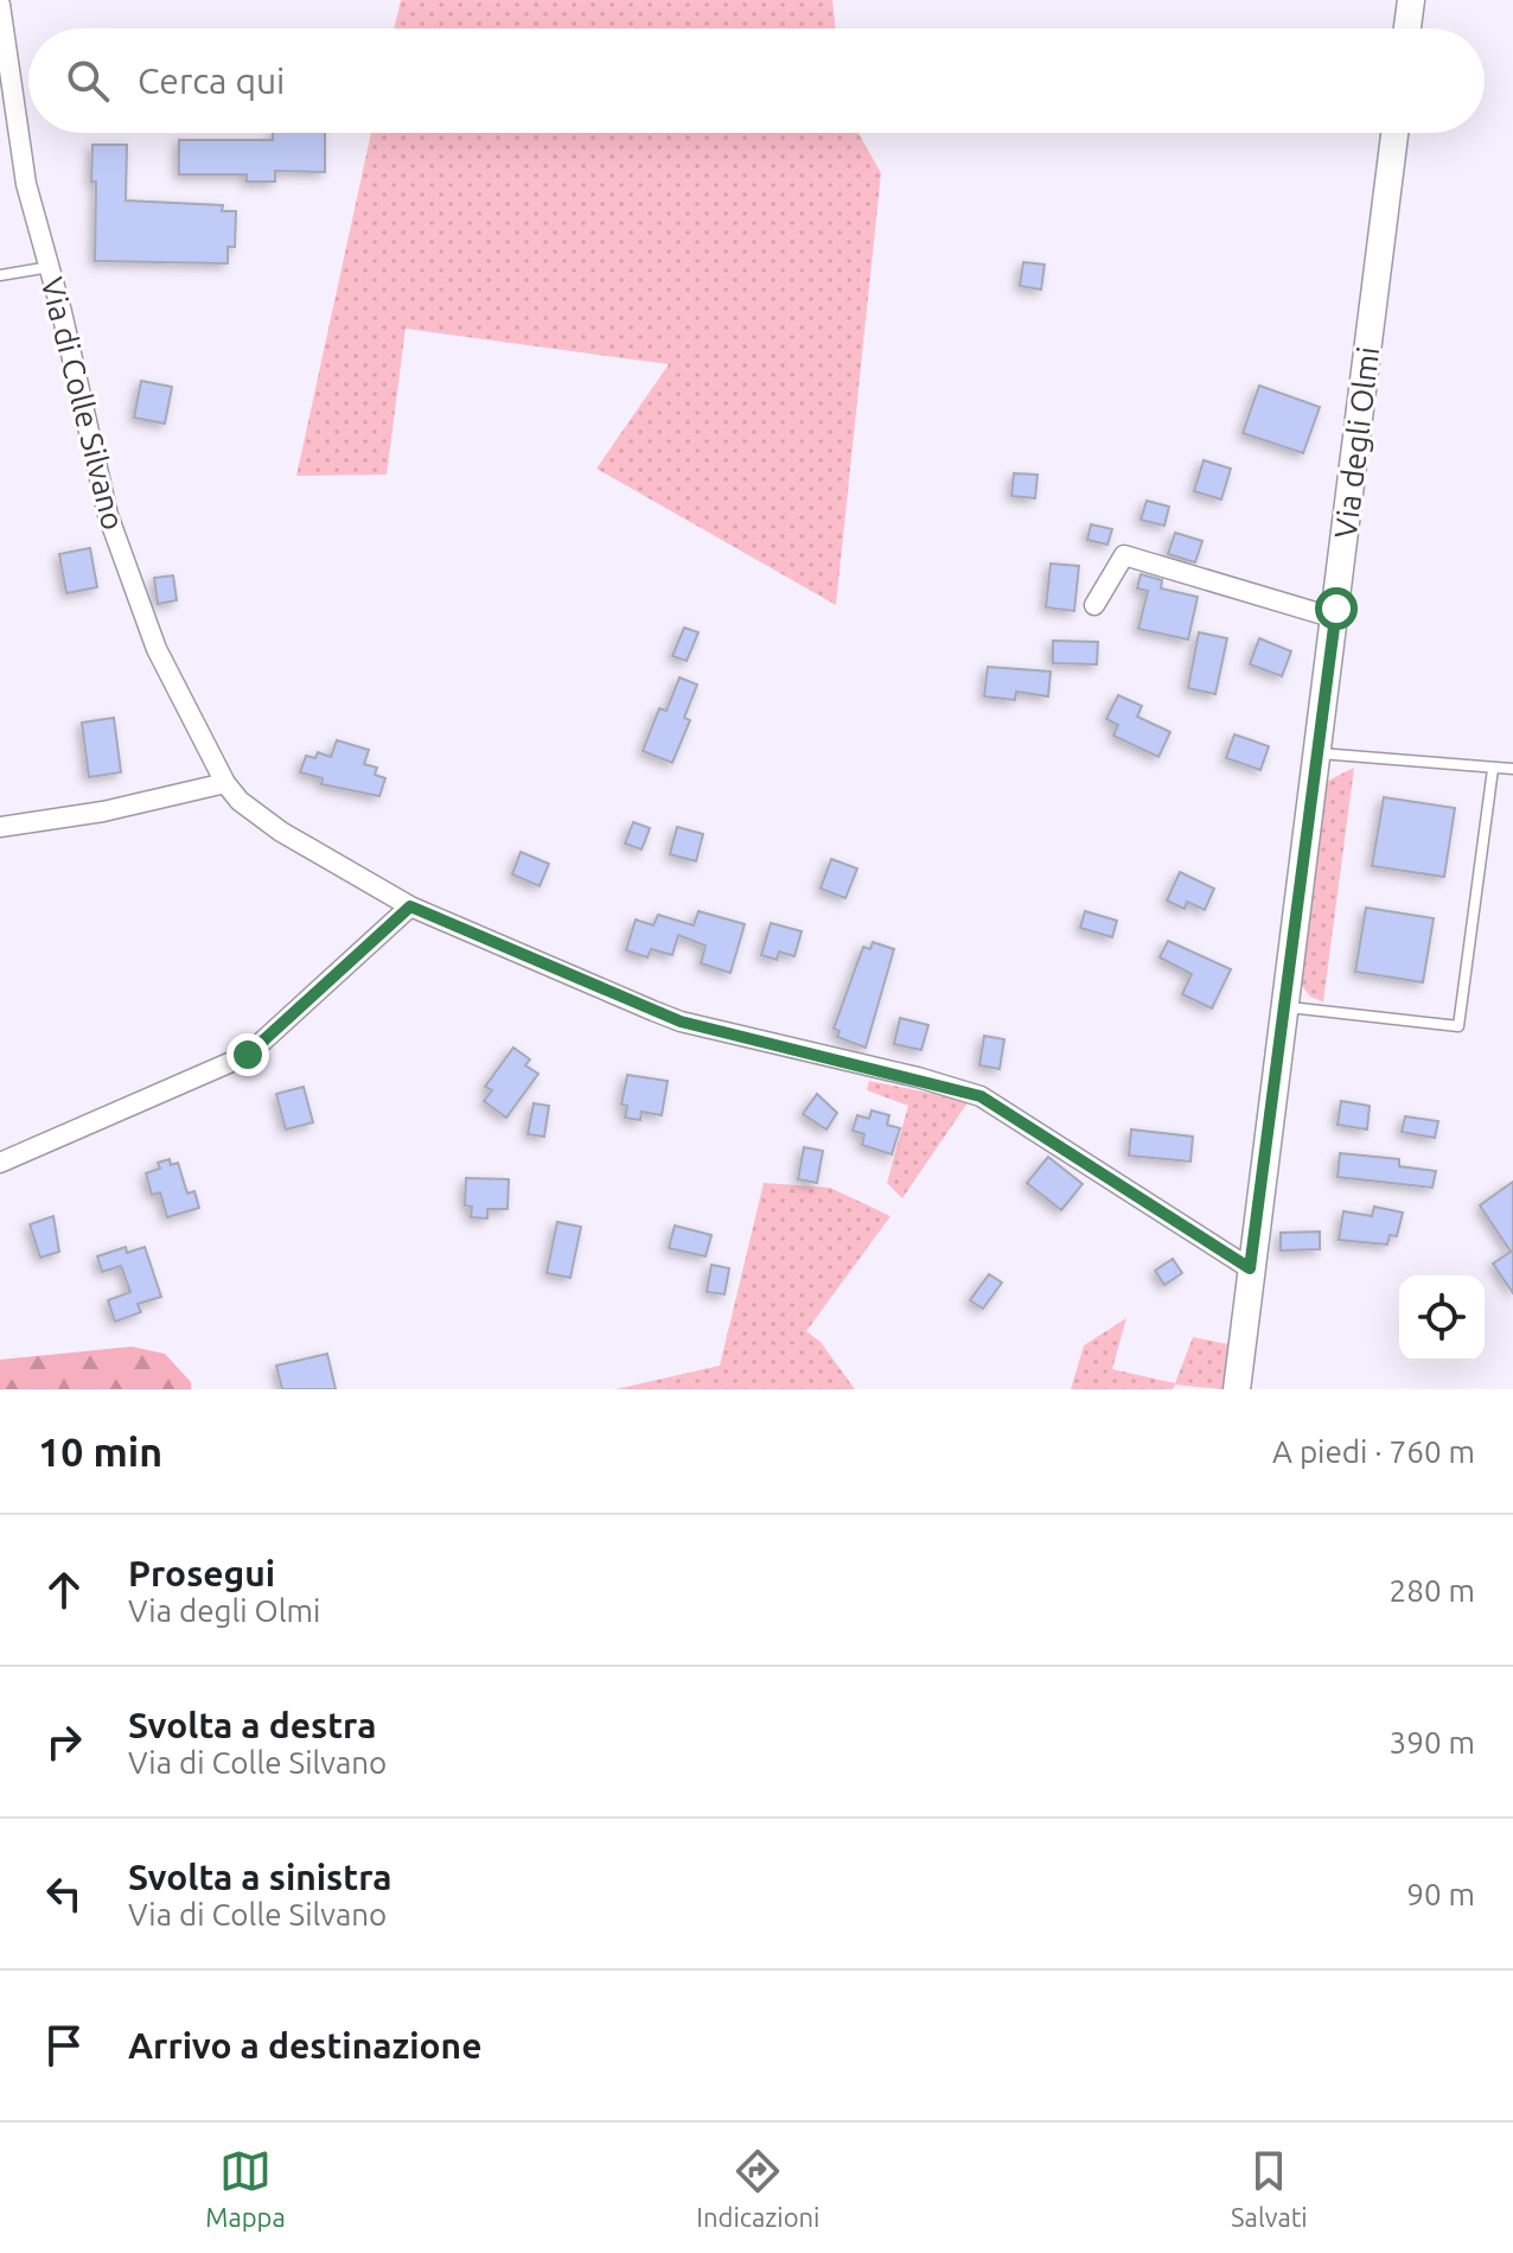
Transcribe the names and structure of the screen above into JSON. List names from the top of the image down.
{
  "streets": {
    "street": ["Via di Colle Silvano", "Via degli Olmi"]
  },
  "crossings": [
    ["Via di Colle Silvano", "Via degli Olmi"]
  ],
  "page": {
    "search": "Cerca qui",
    "heading": ["10 min", "A piedi · 760 m"],
    "list": [
      ["Prosegui", "Via degli Olmi", "280 m"],
      ["Svolta a destra", "Via di Colle Silvano", "390 m"],
      ["Svolta a sinistra", "Via di Colle Silvano", "90 m"],
      "Arrivo a destinazione"
    ],
    "nav": ["Mappa", "Indicazioni", "Salvati"]
  }
}
